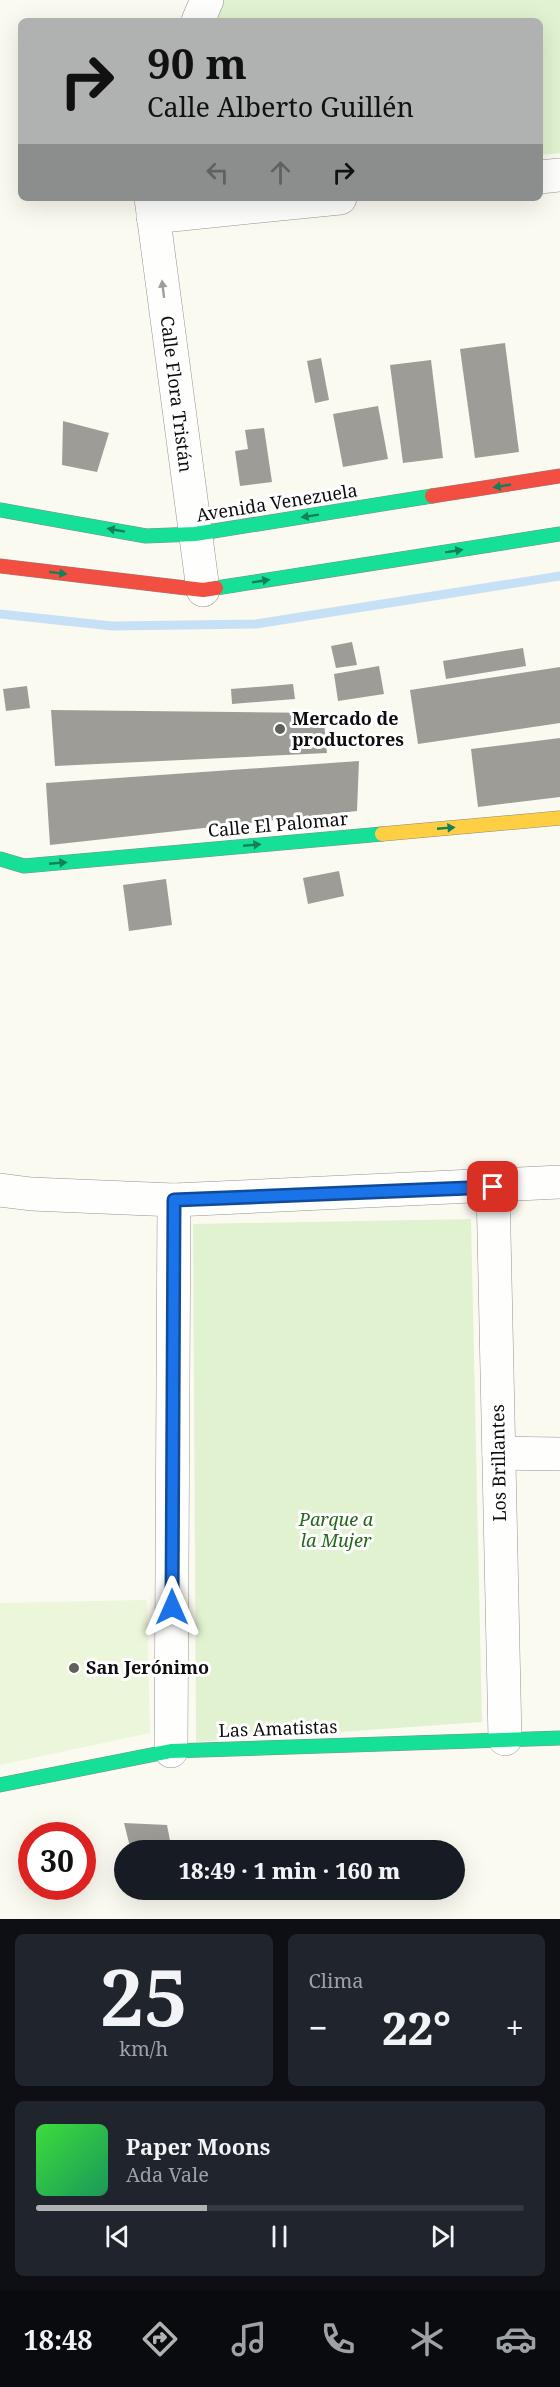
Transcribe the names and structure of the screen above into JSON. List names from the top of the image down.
{
  "streets": {
    "main road": ["Avenida Venezuela", "Calle El Palomar", "Las Amatistas"],
    "street": ["Calle Flora Tristán", "Los Brillantes"]
  },
  "crossings": [
    ["Calle Flora Tristán", "Avenida Venezuela"],
    ["Los Brillantes", "Las Amatistas"]
  ],
  "one_way": ["Calle Flora Tristán", "Calle El Palomar"],
  "parks": ["Parque a la Mujer"],
  "places": ["Mercado de productores", "San Jerónimo"],
  "page": {
    "turn": ["90 m", "Calle Alberto Guillén"],
    "limit": "30",
    "trip": "18:49 · 1 min · 160 m",
    "tile": [
      ["25", "km/h"],
      "Clima"
    ],
    "heat": ["−", "22°", "+"],
    "song": ["Paper Moons", "Ada Vale"],
    "tabs": "18:48"
  }
}
